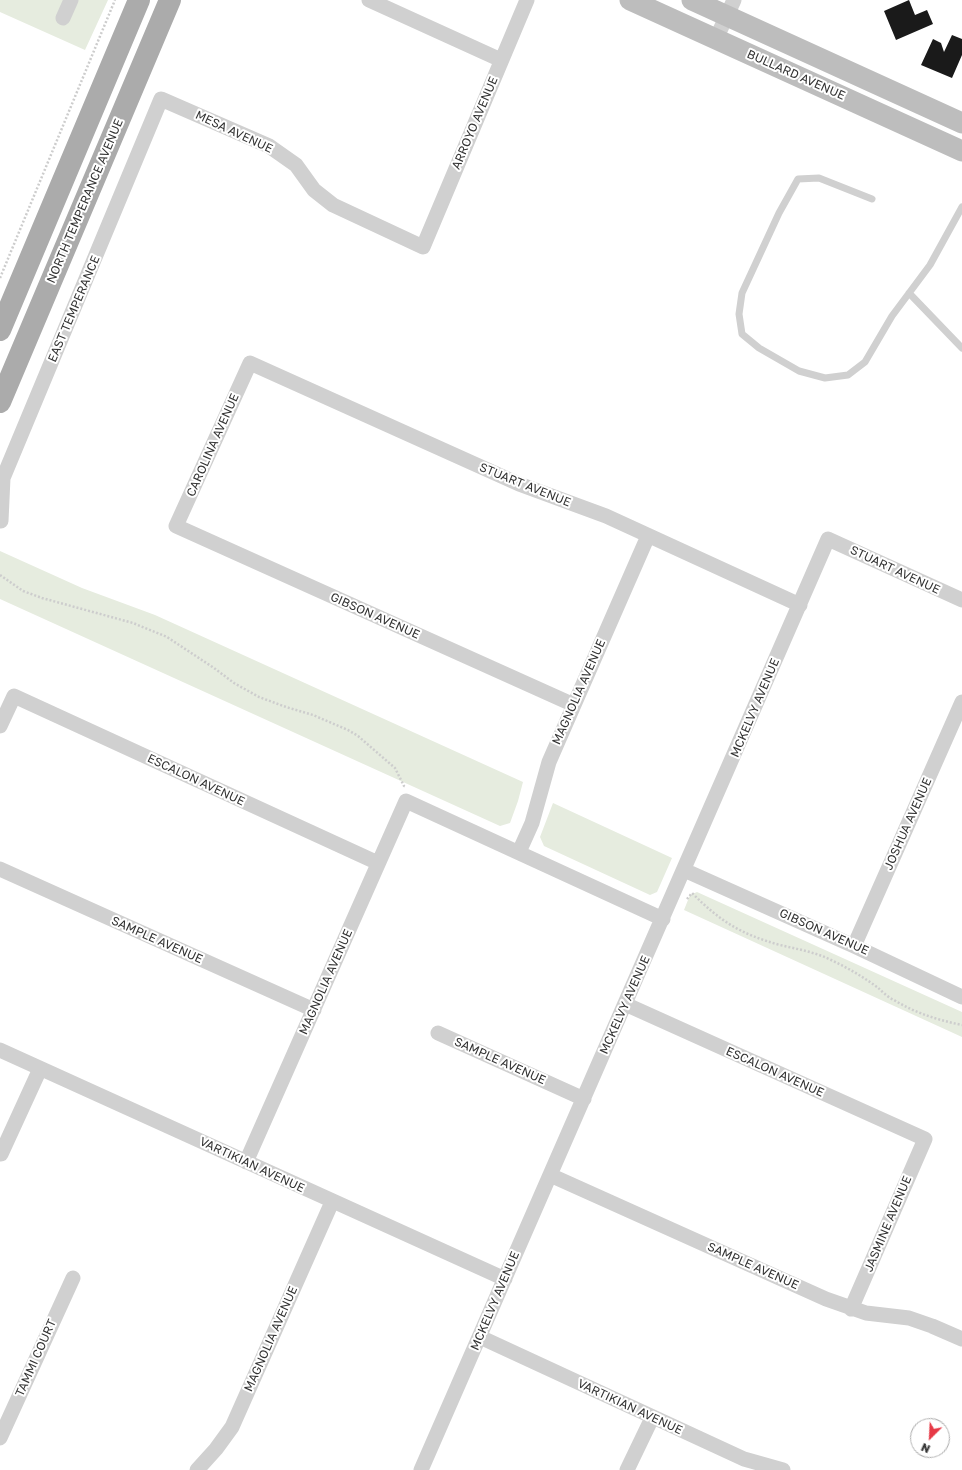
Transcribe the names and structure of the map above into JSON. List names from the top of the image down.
{
  "streets": {
    "main road": ["BULLARD AVENUE", "NORTH TEMPERANCE AVENUE"],
    "street": [
      "ARROYO AVENUE",
      "MESA AVENUE",
      "EAST TEMPERANCE",
      "CAROLINA AVENUE",
      "STUART AVENUE",
      "GIBSON AVENUE",
      "MAGNOLIA AVENUE",
      "MCKELVY AVENUE",
      "ESCALON AVENUE",
      "JOSHUA AVENUE",
      "SAMPLE AVENUE",
      "VARTIKIAN AVENUE",
      "JASMINE AVENUE",
      "TAMMI COURT"
    ]
  },
  "crossings": [
    ["ARROYO AVENUE", "MESA AVENUE"],
    ["MESA AVENUE", "EAST TEMPERANCE"],
    ["CAROLINA AVENUE", "STUART AVENUE"],
    ["CAROLINA AVENUE", "GIBSON AVENUE"],
    ["STUART AVENUE", "MAGNOLIA AVENUE"],
    ["STUART AVENUE", "MCKELVY AVENUE"],
    ["GIBSON AVENUE", "MAGNOLIA AVENUE"],
    ["GIBSON AVENUE", "MCKELVY AVENUE"],
    ["GIBSON AVENUE", "JOSHUA AVENUE"],
    ["MAGNOLIA AVENUE", "ESCALON AVENUE"],
    ["MAGNOLIA AVENUE", "SAMPLE AVENUE"],
    ["MAGNOLIA AVENUE", "VARTIKIAN AVENUE"],
    ["MCKELVY AVENUE", "ESCALON AVENUE"],
    ["MCKELVY AVENUE", "SAMPLE AVENUE"],
    ["MCKELVY AVENUE", "VARTIKIAN AVENUE"],
    ["ESCALON AVENUE", "JASMINE AVENUE"],
    ["SAMPLE AVENUE", "JASMINE AVENUE"]
  ],
  "north": "bottom left"
}
